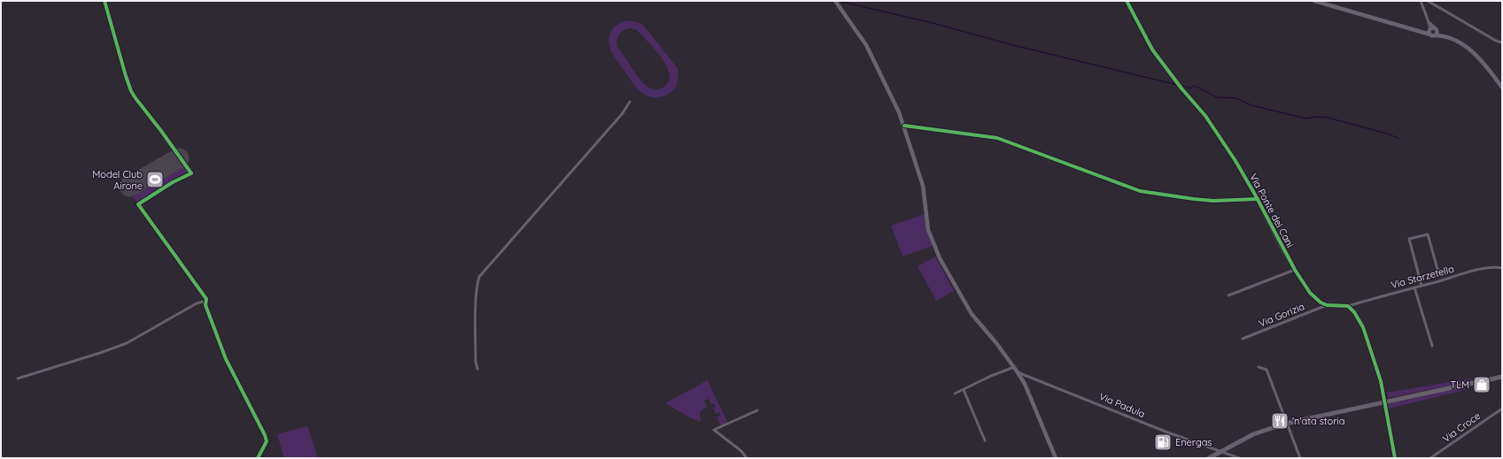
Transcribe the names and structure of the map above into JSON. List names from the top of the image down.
{
  "streets": {
    "street": [
      "Via Ponte dei Cani",
      "Via Starzetella",
      "Via Gorizia",
      "Via Padula",
      "Via Croce"
    ]
  },
  "crossings": [
    ["Via Ponte dei Cani", "Via Starzetella"],
    ["Via Ponte dei Cani", "Via Gorizia"]
  ],
  "places": {
    "sports": ["Model Club Airone"],
    "shop": ["TLM"],
    "restaurant": ["'n'ata storia"],
    "fuel station": ["Energas"]
  }
}
